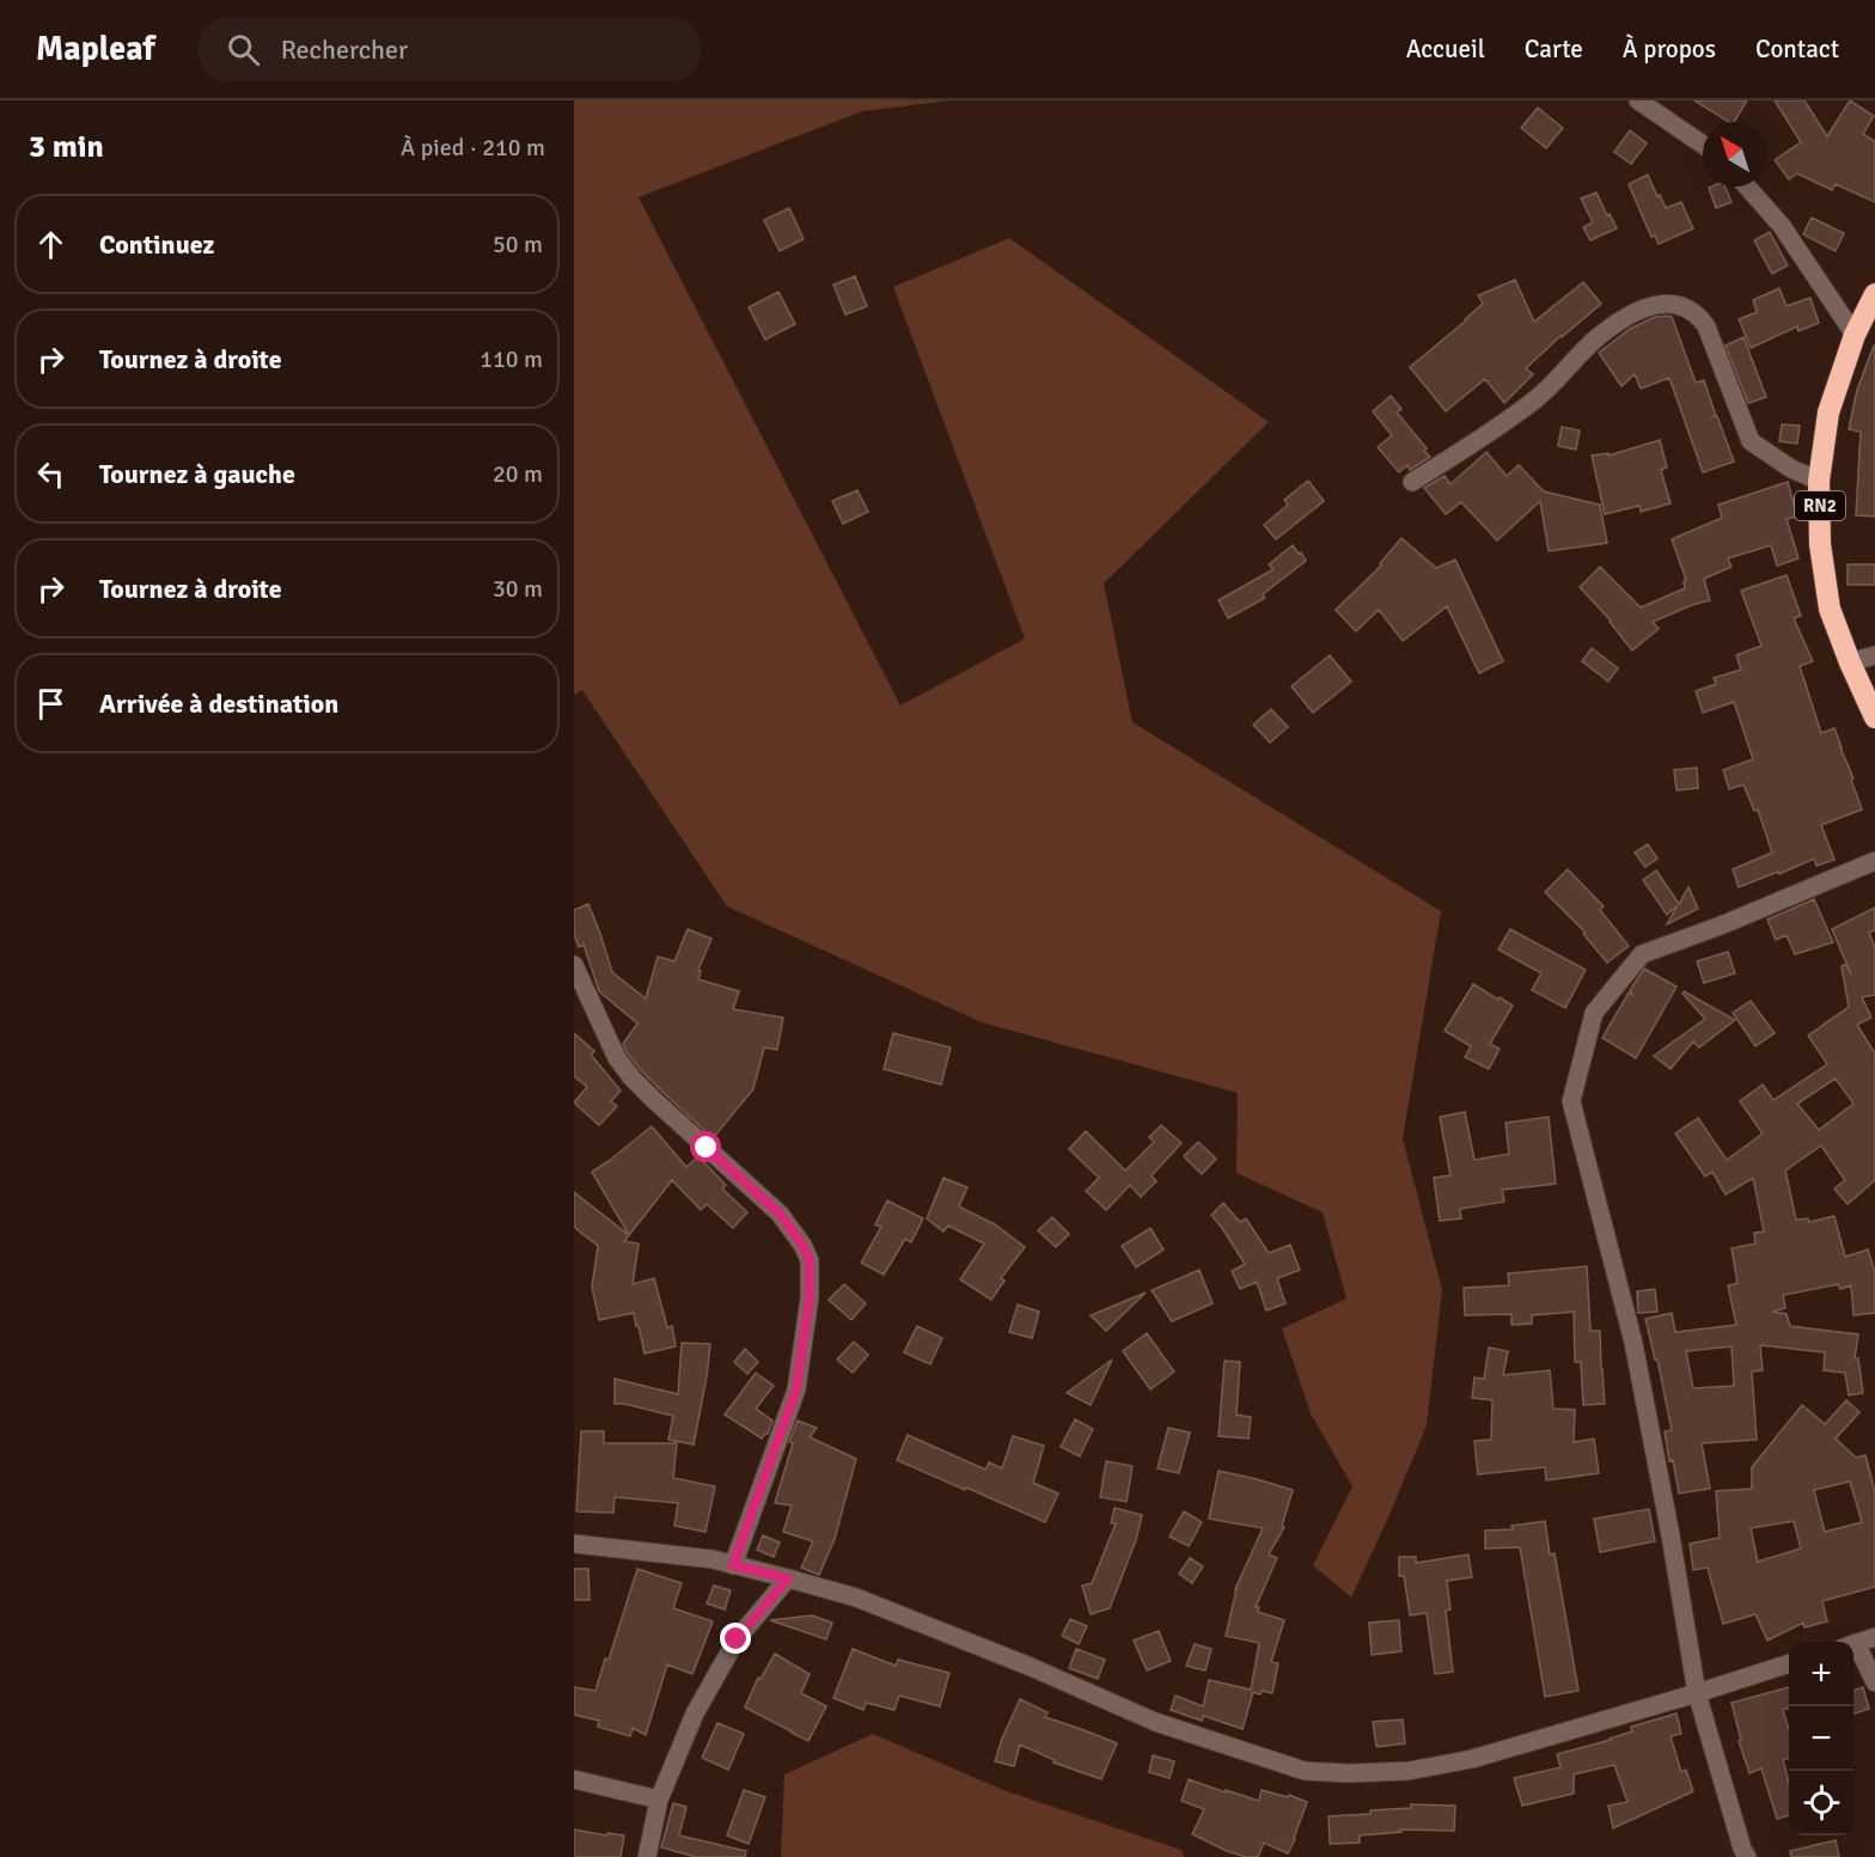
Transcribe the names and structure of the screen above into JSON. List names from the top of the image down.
{
  "streets": {
    "highway": ["RN2"]
  },
  "north": "top left",
  "page": {
    "header": "Mapleaf",
    "search": "Rechercher",
    "nav": [
      "Accueil",
      "Carte",
      "À propos",
      "Contact"
    ],
    "heading": ["3 min", "À pied · 210 m"],
    "list": [
      ["Continuez", "50 m"],
      ["Tournez à droite", "110 m"],
      ["Tournez à gauche", "20 m"],
      ["Tournez à droite", "30 m"],
      "Arrivée à destination"
    ],
    "map_buttons": ["+", "−"]
  }
}
